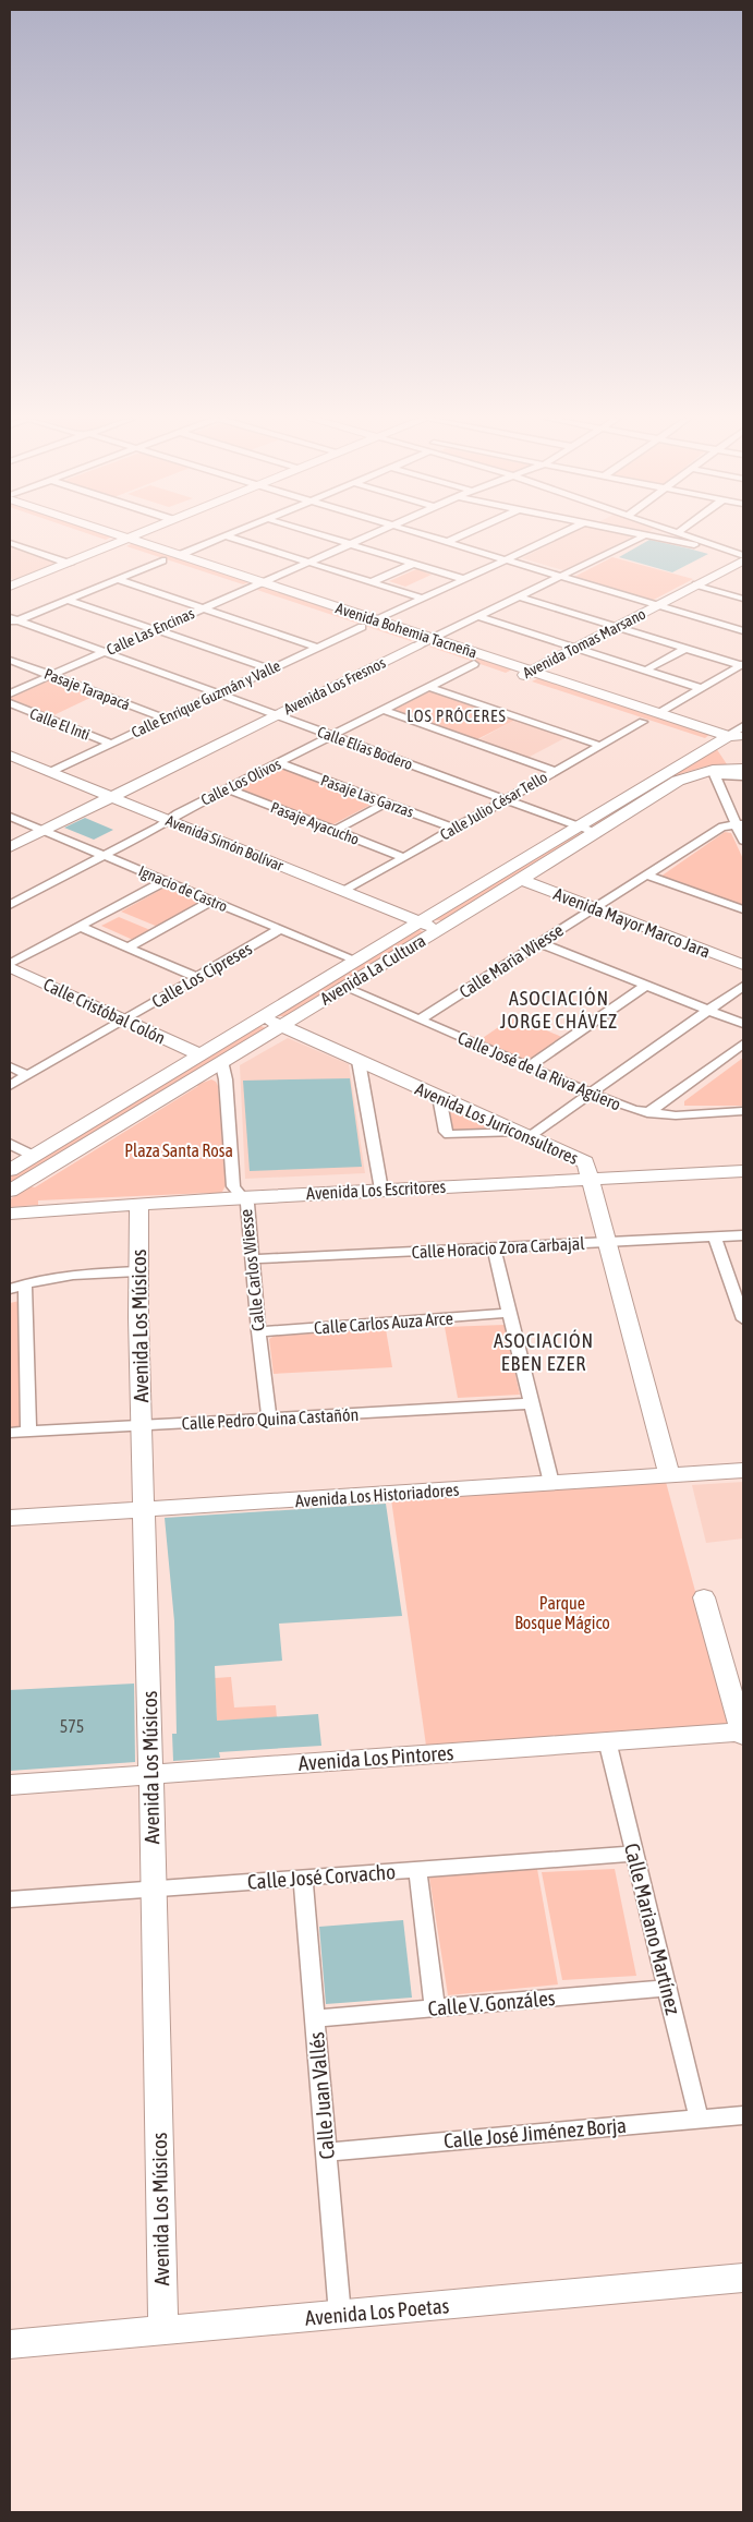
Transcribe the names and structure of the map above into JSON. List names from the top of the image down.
{
  "streets": {
    "street": [
      "Avenida Bohemia Tacneña",
      "Calle Las Encinas",
      "Avenida Tomas Marsano",
      "Avenida Los Fresnos",
      "Pasaje Tarapacá",
      "Calle Enrique Guzmán y Valle",
      "Calle El Inti",
      "Calle Elías Bodero",
      "Calle Los Olivos",
      "Pasaje Las Garzas",
      "Calle Julio César Tello",
      "Pasaje Ayacucho",
      "Avenida Simón Bolívar",
      "Ignacio de Castro",
      "Avenida Mayor Marco Jara",
      "Calle Maria Wiesse",
      "Avenida La Cultura",
      "Calle Los Cipreses",
      "Calle Cristóbal Colón",
      "Calle José de la Riva Agüero",
      "Avenida Los Juriconsultores",
      "Avenida Los Escritores",
      "Calle Horacio Zora Carbajal",
      "Calle Carlos Wiesse",
      "Calle Carlos Auza Arce",
      "Avenida Los Músicos",
      "Calle Pedro Quina Castañón",
      "Avenida Los Historiadores",
      "Avenida Los Pintores",
      "Calle José Corvacho",
      "Calle Mariano Martínez",
      "Calle V. Gonzáles",
      "Calle Juan Vallés",
      "Calle José Jiménez Borja",
      "Avenida Los Poetas"
    ]
  },
  "crossings": [
    ["Avenida Bohemia Tacneña", "Calle Las Encinas"],
    ["Avenida Bohemia Tacneña", "Avenida Tomas Marsano"],
    ["Avenida Bohemia Tacneña", "Avenida Los Fresnos"],
    ["Avenida Bohemia Tacneña", "Calle Enrique Guzmán y Valle"],
    ["Avenida Bohemia Tacneña", "Calle Los Olivos"],
    ["Avenida Bohemia Tacneña", "Calle Julio César Tello"],
    ["Avenida Bohemia Tacneña", "Avenida La Cultura"],
    ["Calle Las Encinas", "Pasaje Tarapacá"],
    ["Calle Las Encinas", "Calle Elías Bodero"],
    ["Avenida Los Fresnos", "Calle Elías Bodero"],
    ["Avenida Los Fresnos", "Avenida Simón Bolívar"],
    ["Avenida Los Fresnos", "Ignacio de Castro"],
    ["Pasaje Tarapacá", "Calle Enrique Guzmán y Valle"],
    ["Calle Enrique Guzmán y Valle", "Calle El Inti"],
    ["Calle Enrique Guzmán y Valle", "Calle Elías Bodero"],
    ["Calle Enrique Guzmán y Valle", "Avenida Simón Bolívar"],
    ["Calle Elías Bodero", "Calle Los Olivos"],
    ["Calle Elías Bodero", "Calle Julio César Tello"],
    ["Calle Elías Bodero", "Avenida La Cultura"],
    ["Calle Los Olivos", "Pasaje Las Garzas"],
    ["Calle Los Olivos", "Pasaje Ayacucho"],
    ["Calle Los Olivos", "Avenida Simón Bolívar"],
    ["Calle Los Olivos", "Ignacio de Castro"],
    ["Pasaje Las Garzas", "Calle Julio César Tello"],
    ["Calle Julio César Tello", "Pasaje Ayacucho"],
    ["Calle Julio César Tello", "Avenida Simón Bolívar"],
    ["Avenida Simón Bolívar", "Avenida La Cultura"],
    ["Ignacio de Castro", "Avenida La Cultura"],
    ["Ignacio de Castro", "Calle Los Cipreses"],
    ["Avenida Mayor Marco Jara", "Calle Maria Wiesse"],
    ["Avenida Mayor Marco Jara", "Avenida La Cultura"],
    ["Calle Maria Wiesse", "Calle José de la Riva Agüero"],
    ["Avenida La Cultura", "Calle Cristóbal Colón"],
    ["Avenida La Cultura", "Calle José de la Riva Agüero"],
    ["Avenida La Cultura", "Avenida Los Juriconsultores"],
    ["Avenida La Cultura", "Calle Carlos Wiesse"],
    ["Calle Los Cipreses", "Calle Cristóbal Colón"],
    ["Avenida Los Juriconsultores", "Avenida Los Escritores"],
    ["Avenida Los Juriconsultores", "Calle Horacio Zora Carbajal"],
    ["Avenida Los Juriconsultores", "Avenida Los Historiadores"],
    ["Avenida Los Escritores", "Calle Carlos Wiesse"],
    ["Avenida Los Escritores", "Avenida Los Músicos"],
    ["Calle Horacio Zora Carbajal", "Calle Carlos Wiesse"],
    ["Calle Carlos Wiesse", "Calle Carlos Auza Arce"],
    ["Calle Carlos Wiesse", "Calle Pedro Quina Castañón"],
    ["Avenida Los Músicos", "Calle Pedro Quina Castañón"],
    ["Avenida Los Músicos", "Avenida Los Historiadores"],
    ["Avenida Los Músicos", "Avenida Los Pintores"],
    ["Avenida Los Músicos", "Calle José Corvacho"],
    ["Avenida Los Músicos", "Avenida Los Poetas"],
    ["Avenida Los Pintores", "Calle Mariano Martínez"],
    ["Calle José Corvacho", "Calle Mariano Martínez"],
    ["Calle José Corvacho", "Calle Juan Vallés"],
    ["Calle Mariano Martínez", "Calle V. Gonzáles"],
    ["Calle Mariano Martínez", "Calle José Jiménez Borja"],
    ["Calle V. Gonzáles", "Calle Juan Vallés"],
    ["Calle Juan Vallés", "Calle José Jiménez Borja"],
    ["Calle Juan Vallés", "Avenida Los Poetas"]
  ],
  "districts": ["LOS PRÓCERES", "ASOCIACIÓN JORGE CHÁVEZ", "ASOCIACIÓN EBEN EZER"],
  "parks": ["Plaza Santa Rosa", "Parque Bosque Mágico"],
  "house_numbers": ["575"]
}
